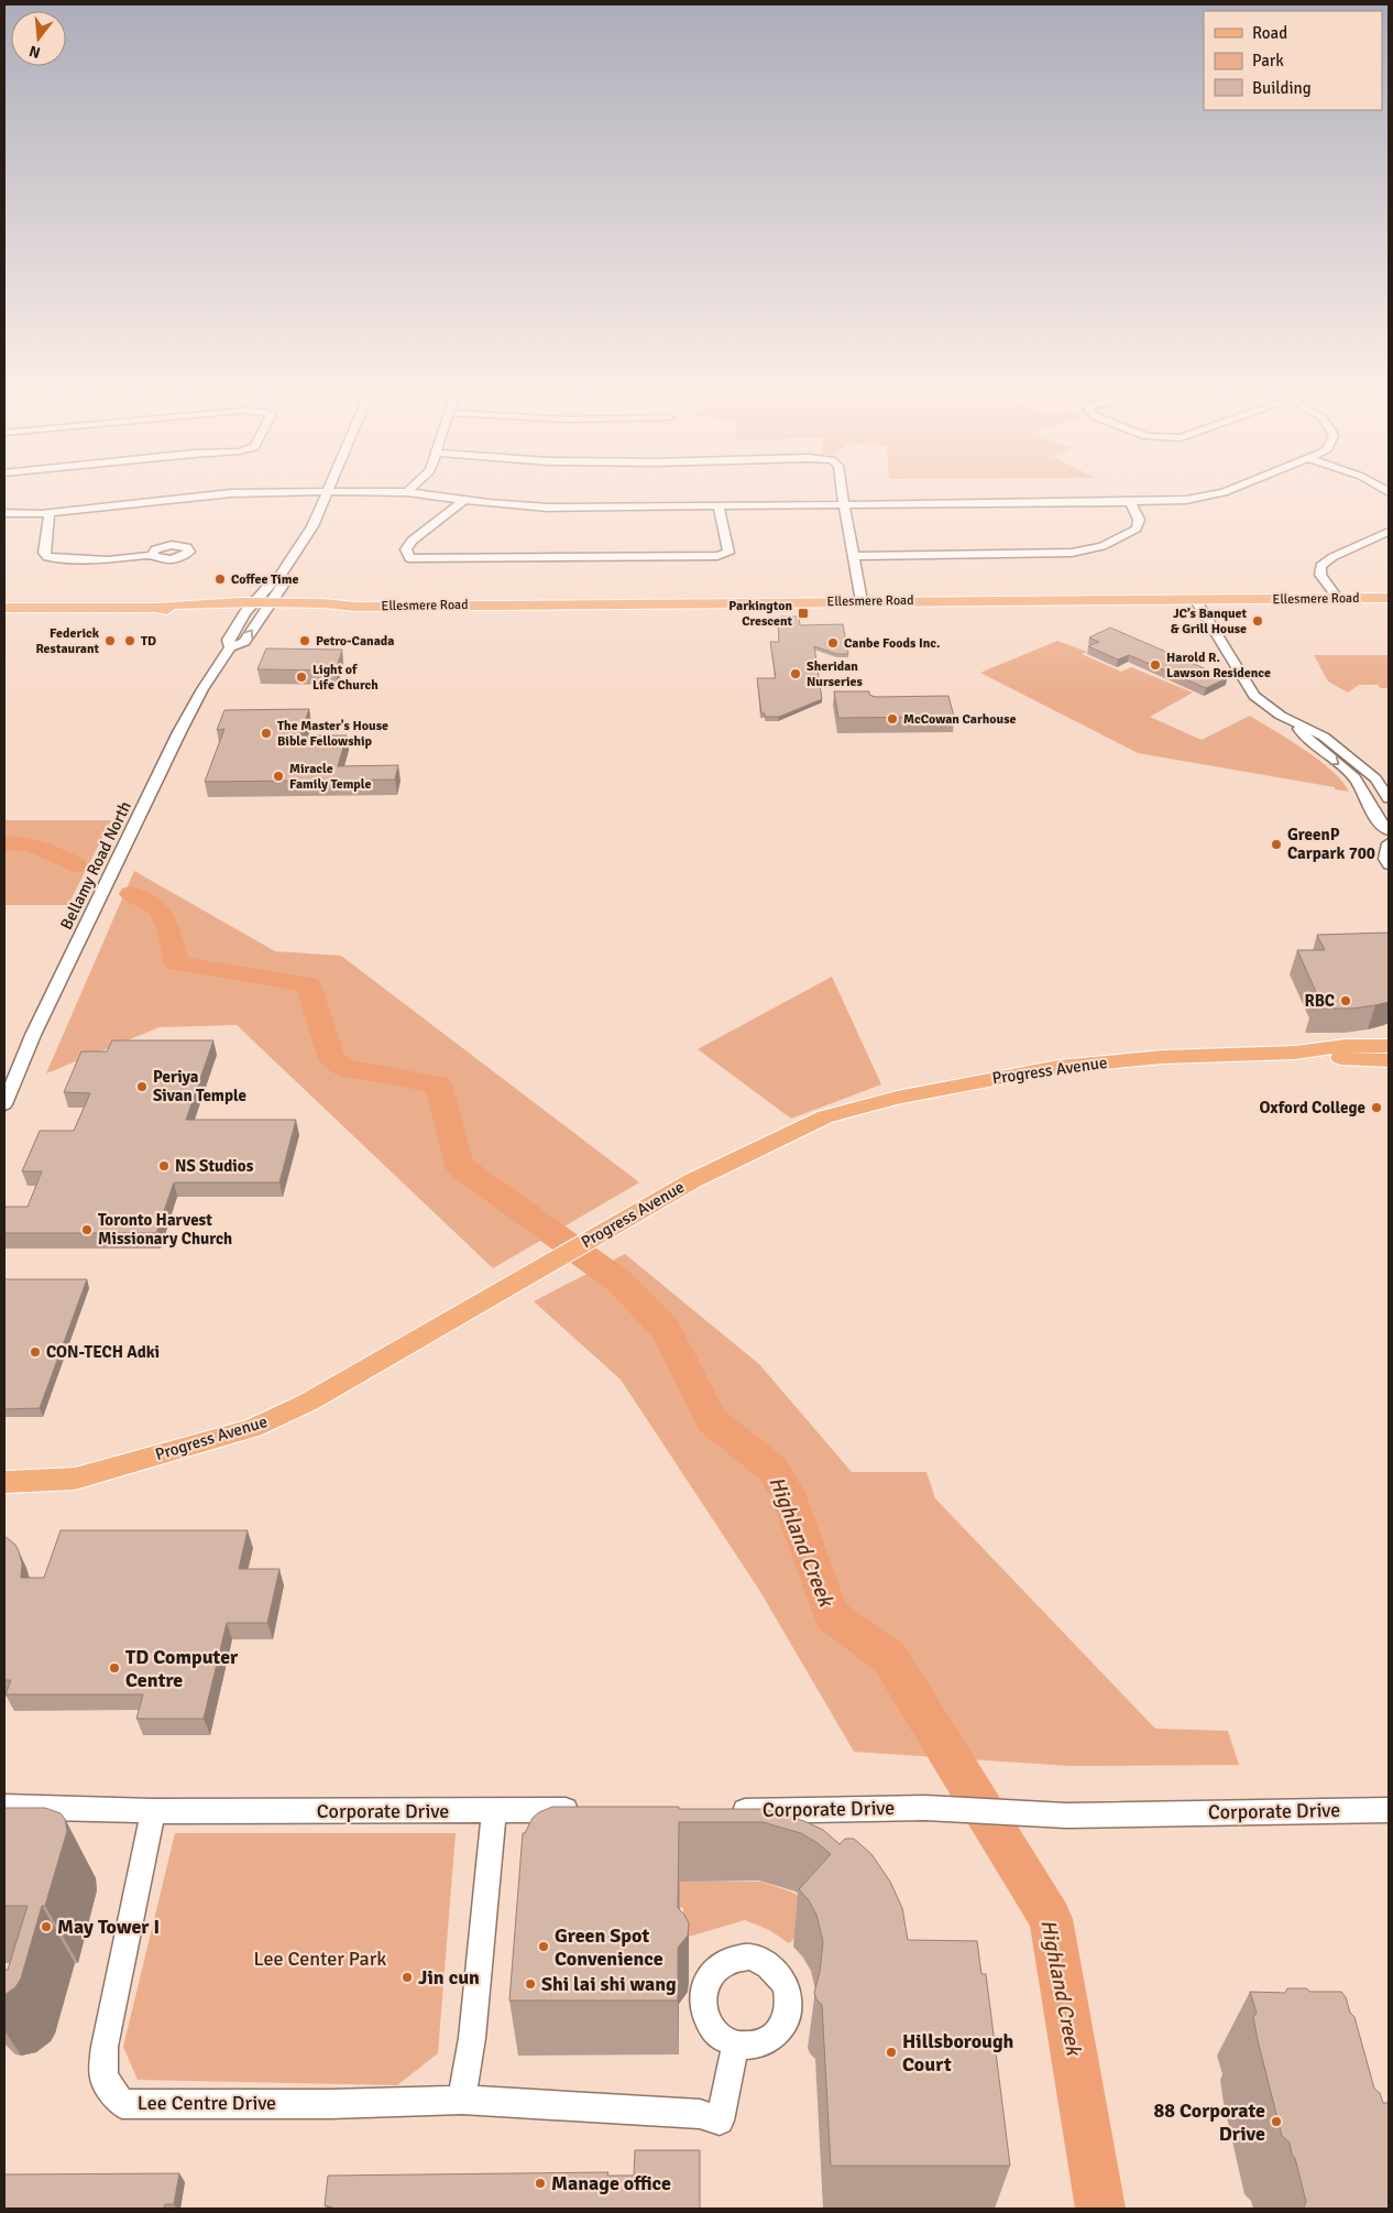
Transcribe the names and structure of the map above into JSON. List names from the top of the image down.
{
  "streets": {
    "main road": ["Ellesmere Road", "Progress Avenue"],
    "street": ["Bellamy Road North", "Corporate Drive", "Lee Centre Drive"]
  },
  "crossings": [
    ["Ellesmere Road", "Bellamy Road North"],
    ["Corporate Drive", "Lee Centre Drive"]
  ],
  "water": ["Highland Creek"],
  "parks": ["Lee Center Park"],
  "places": {
    "other": [
      "Coffee Time",
      "JC’s Banquet & Grill House",
      "Federick Restaurant",
      "TD",
      "Petro-Canada",
      "Canbe Foods Inc.",
      "Harold R. Lawson Residence",
      "Sheridan Nurseries",
      "Light of Life Church",
      "McCowan Carhouse",
      "The Master's House Bible Fellowship",
      "Miracle Family Temple",
      "GreenP Carpark 700",
      "RBC",
      "Periya Sivan Temple",
      "Oxford College",
      "NS Studios",
      "Toronto Harvest Missionary Church",
      "CON-TECH Adki",
      "TD Computer Centre",
      "May Tower I",
      "Green Spot Convenience",
      "Jin cun",
      "Shi lai shi wang",
      "Hillsborough Court",
      "88 Corporate Drive",
      "Manage office"
    ],
    "transit": ["Parkington Crescent"]
  },
  "legend": ["Road", "Park", "Building"],
  "north": "bottom"
}
